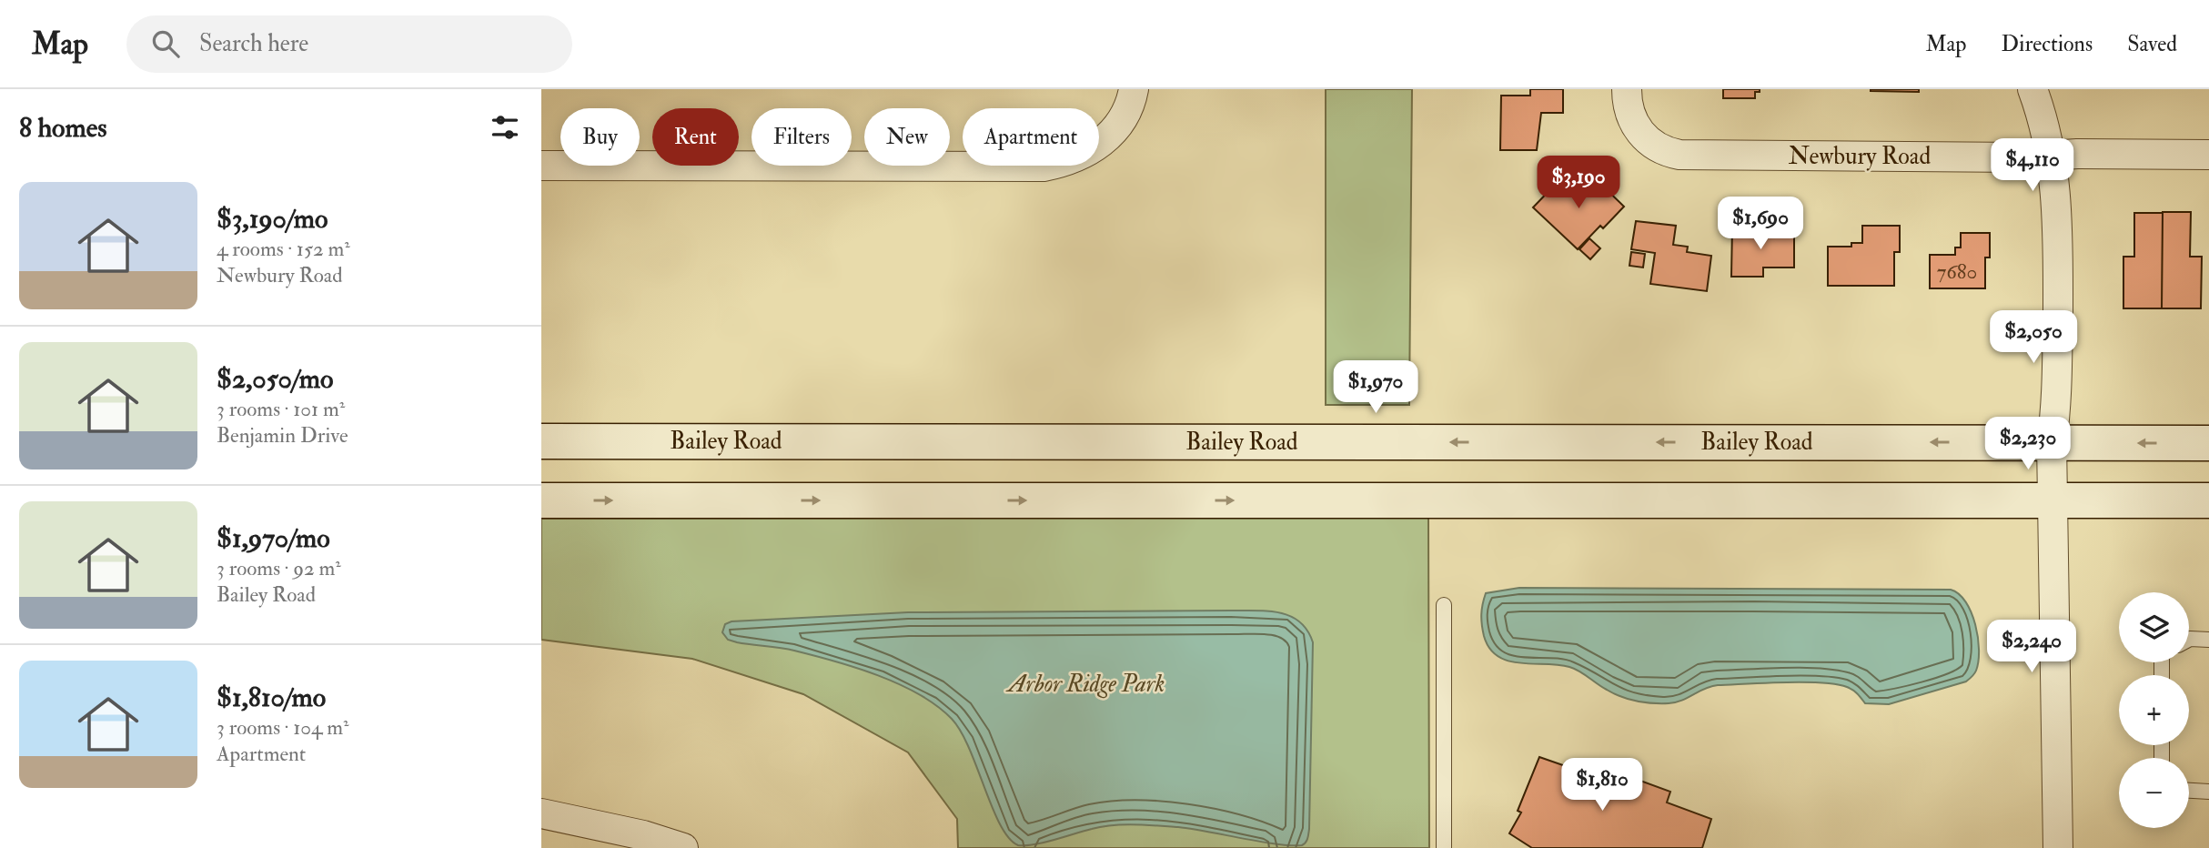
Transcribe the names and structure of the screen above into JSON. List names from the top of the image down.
{
  "streets": {
    "main road": ["Bailey Road"],
    "street": ["Newbury Road"]
  },
  "parks": ["Arbor Ridge Park"],
  "house_numbers": ["7680"],
  "page": {
    "header": "Map",
    "search": "Search here",
    "nav": ["Map", "Directions", "Saved"],
    "heading": "8 homes",
    "chip": [
      "Buy",
      "Rent",
      "Filters",
      "New",
      "Apartment"
    ],
    "price": [
      "$4,110",
      "$3,190",
      "$1,690",
      "$2,050",
      "$1,970",
      "$2,230",
      "$2,240",
      "$1,810"
    ],
    "list": [
      {
        "name": "$3,190/mo",
        "note": "4 rooms · 152 m² · Newbury Road"
      },
      {
        "name": "$2,050/mo",
        "note": "3 rooms · 101 m² · Benjamin Drive"
      },
      {
        "name": "$1,970/mo",
        "note": "3 rooms · 92 m² · Bailey Road"
      },
      {
        "name": "$1,810/mo",
        "note": "3 rooms · 104 m² · Apartment"
      }
    ],
    "map_buttons": ["+", "−"]
  }
}
